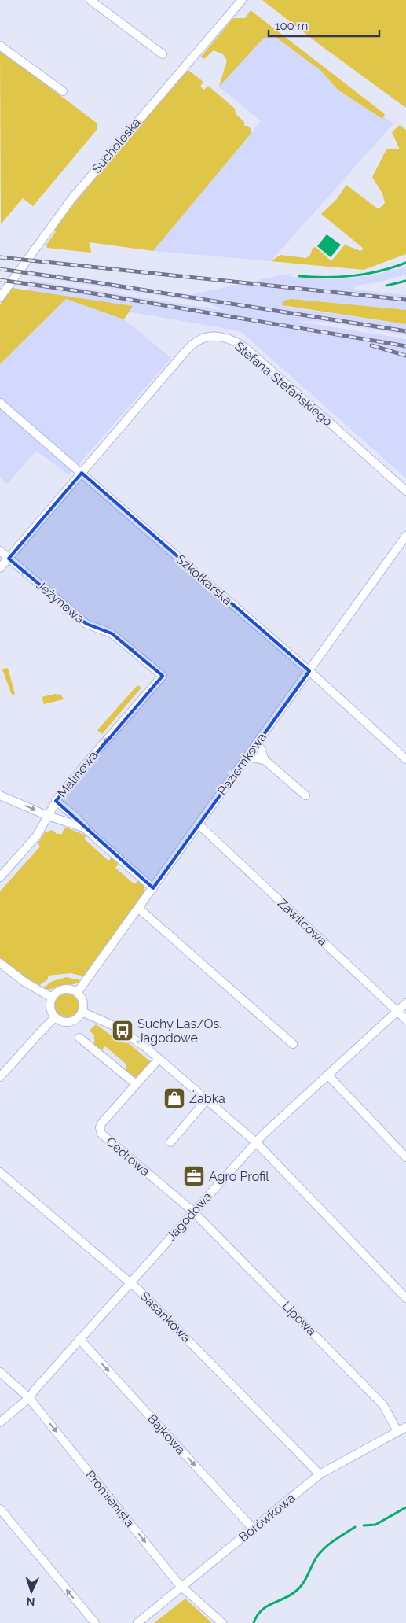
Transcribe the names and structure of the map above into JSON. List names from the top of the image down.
{
  "streets": {
    "street": [
      "Sucholeska",
      "Stefana Stefańskiego",
      "Szkółkarska",
      "Jeżynowa",
      "Poziomkowa",
      "Malinowa",
      "Zawilcowa",
      "Cedrowa",
      "Jagodowa",
      "Sasankowa",
      "Lipowa",
      "Bajkowa",
      "Promienista",
      "Borówkowa"
    ]
  },
  "crossings": [
    ["Stefana Stefańskiego", "Szkółkarska"],
    ["Stefana Stefańskiego", "Jeżynowa"],
    ["Szkółkarska", "Poziomkowa"],
    ["Jeżynowa", "Malinowa"],
    ["Poziomkowa", "Zawilcowa"],
    ["Zawilcowa", "Jagodowa"],
    ["Cedrowa", "Jagodowa"],
    ["Cedrowa", "Lipowa"],
    ["Jagodowa", "Sasankowa"],
    ["Jagodowa", "Lipowa"],
    ["Jagodowa", "Bajkowa"],
    ["Jagodowa", "Promienista"],
    ["Sasankowa", "Borówkowa"],
    ["Lipowa", "Borówkowa"],
    ["Bajkowa", "Borówkowa"],
    ["Promienista", "Borówkowa"]
  ],
  "one_way": [
    "Jeżynowa",
    "Malinowa",
    "Bajkowa",
    "Promienista"
  ],
  "places": {
    "bus stop": ["Suchy Las/Os. Jagodowe"],
    "shop": ["Żabka"],
    "office": ["Agro Profil"]
  },
  "scale_bar": "100 m",
  "north": "bottom"
}
